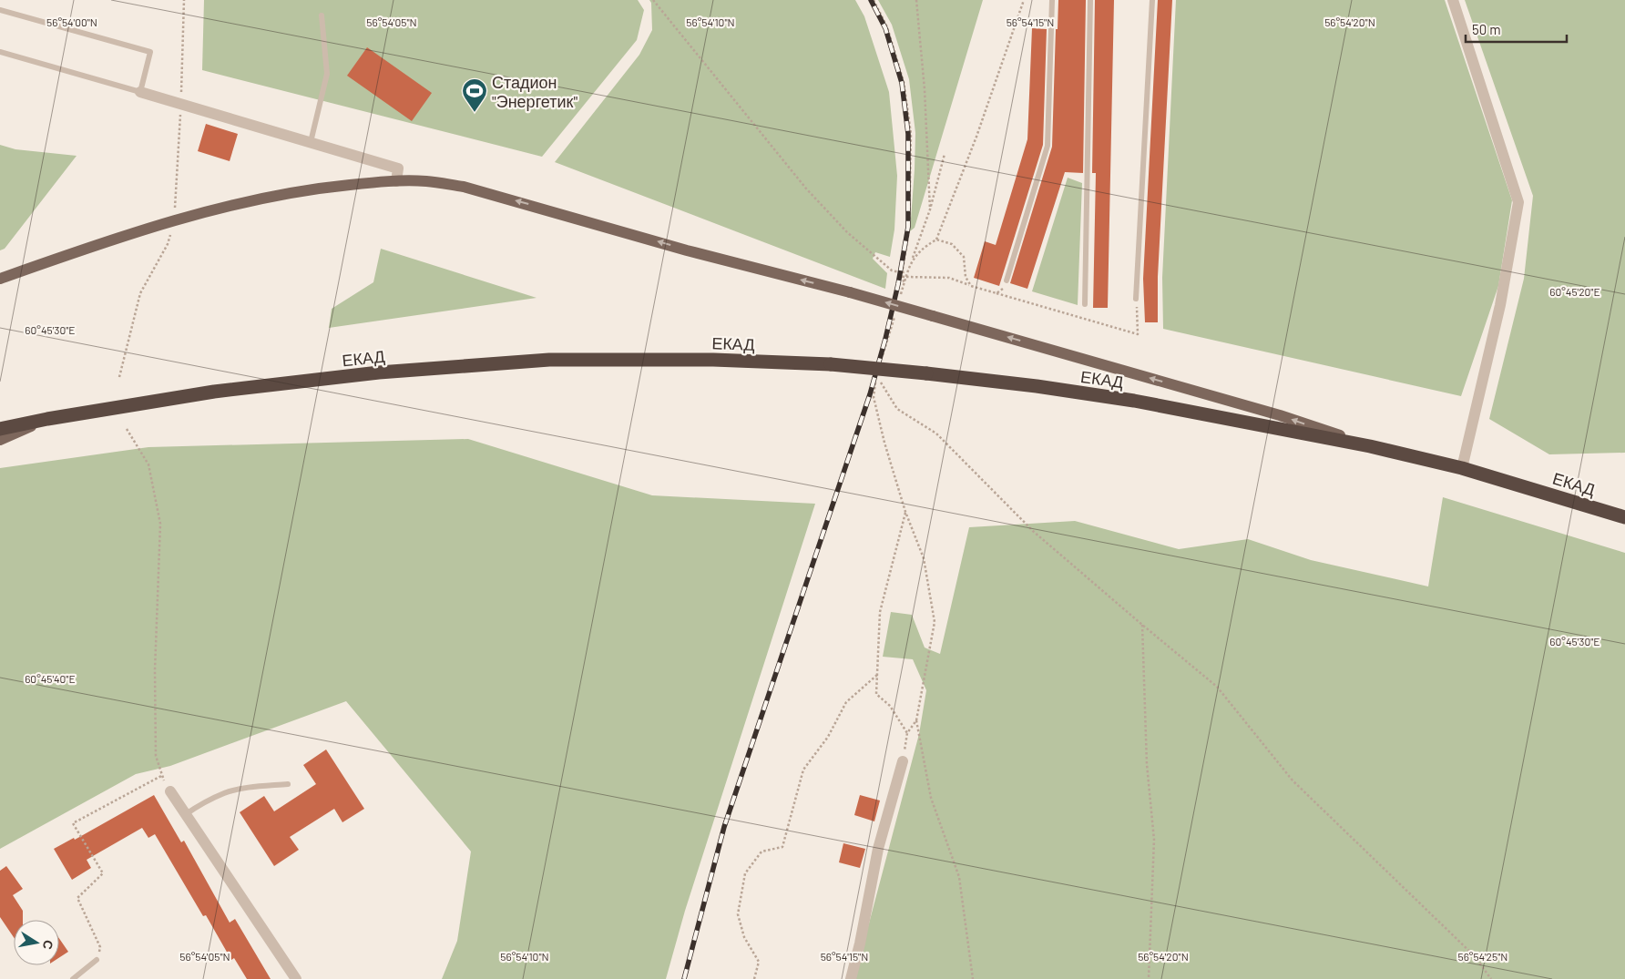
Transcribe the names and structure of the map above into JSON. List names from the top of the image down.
{
  "streets": {
    "highway": ["ЕКАД"]
  },
  "places": {
    "sports": ["Стадион \"Энергетик\""]
  },
  "scale_bar": "50 m",
  "north": "right",
  "coordinates": [
    "56°54'00\"N",
    "56°54'05\"N",
    "56°54'10\"N",
    "56°54'15\"N",
    "56°54'20\"N",
    "60°45'20\"E",
    "60°45'30\"E",
    "60°45'40\"E",
    "56°54'25\"N"
  ]
}
